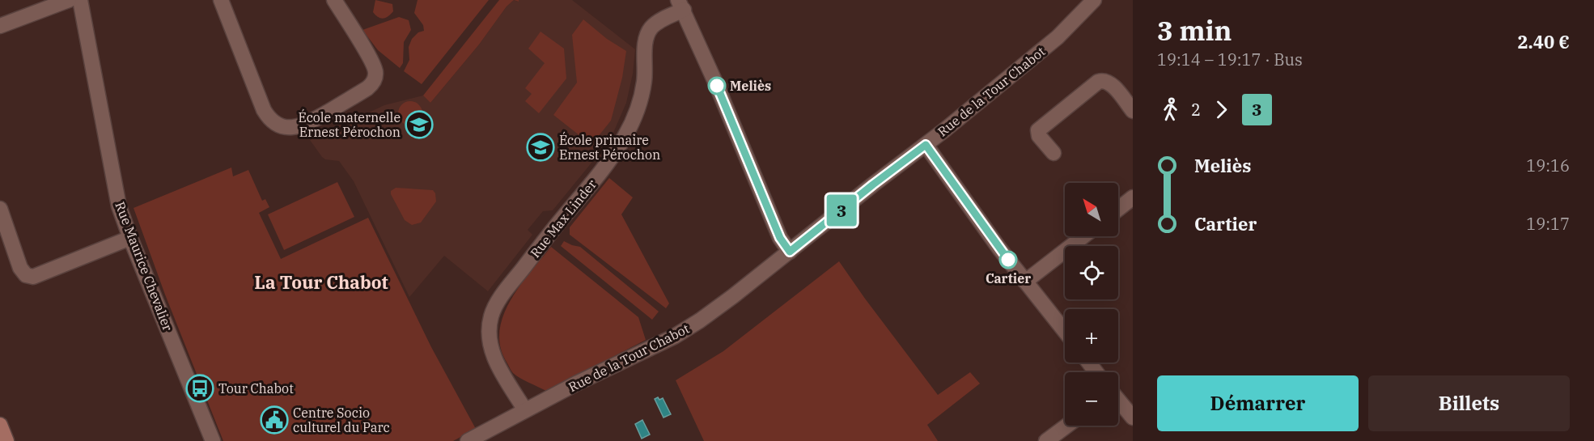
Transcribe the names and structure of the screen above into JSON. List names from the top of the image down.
{
  "streets": {
    "street": ["Rue de la Tour Chabot", "Rue Max Linder", "Rue Maurice Chevalier"]
  },
  "crossings": [
    ["Rue de la Tour Chabot", "Rue Max Linder"]
  ],
  "districts": ["La Tour Chabot"],
  "places": {
    "other": ["Meliès", "Cartier"],
    "school or university": ["École maternelle Ernest Pérochon", "École primaire Ernest Pérochon"],
    "bus stop": ["Tour Chabot"],
    "public building": ["Centre Socio culturel du Parc"]
  },
  "lines": ["bus line 3"],
  "north": "top left",
  "page": {
    "on_map": "3",
    "heading": ["3 min", "19:14 – 19:17 · Bus", "2.40 €"],
    "legs": ["2", "3"],
    "list": [
      {
        "name": "Meliès",
        "value": "19:16"
      },
      {
        "name": "Cartier",
        "value": "19:17"
      }
    ],
    "map_buttons": ["+", "−"],
    "buttons": ["Démarrer", "Billets"]
  }
}
